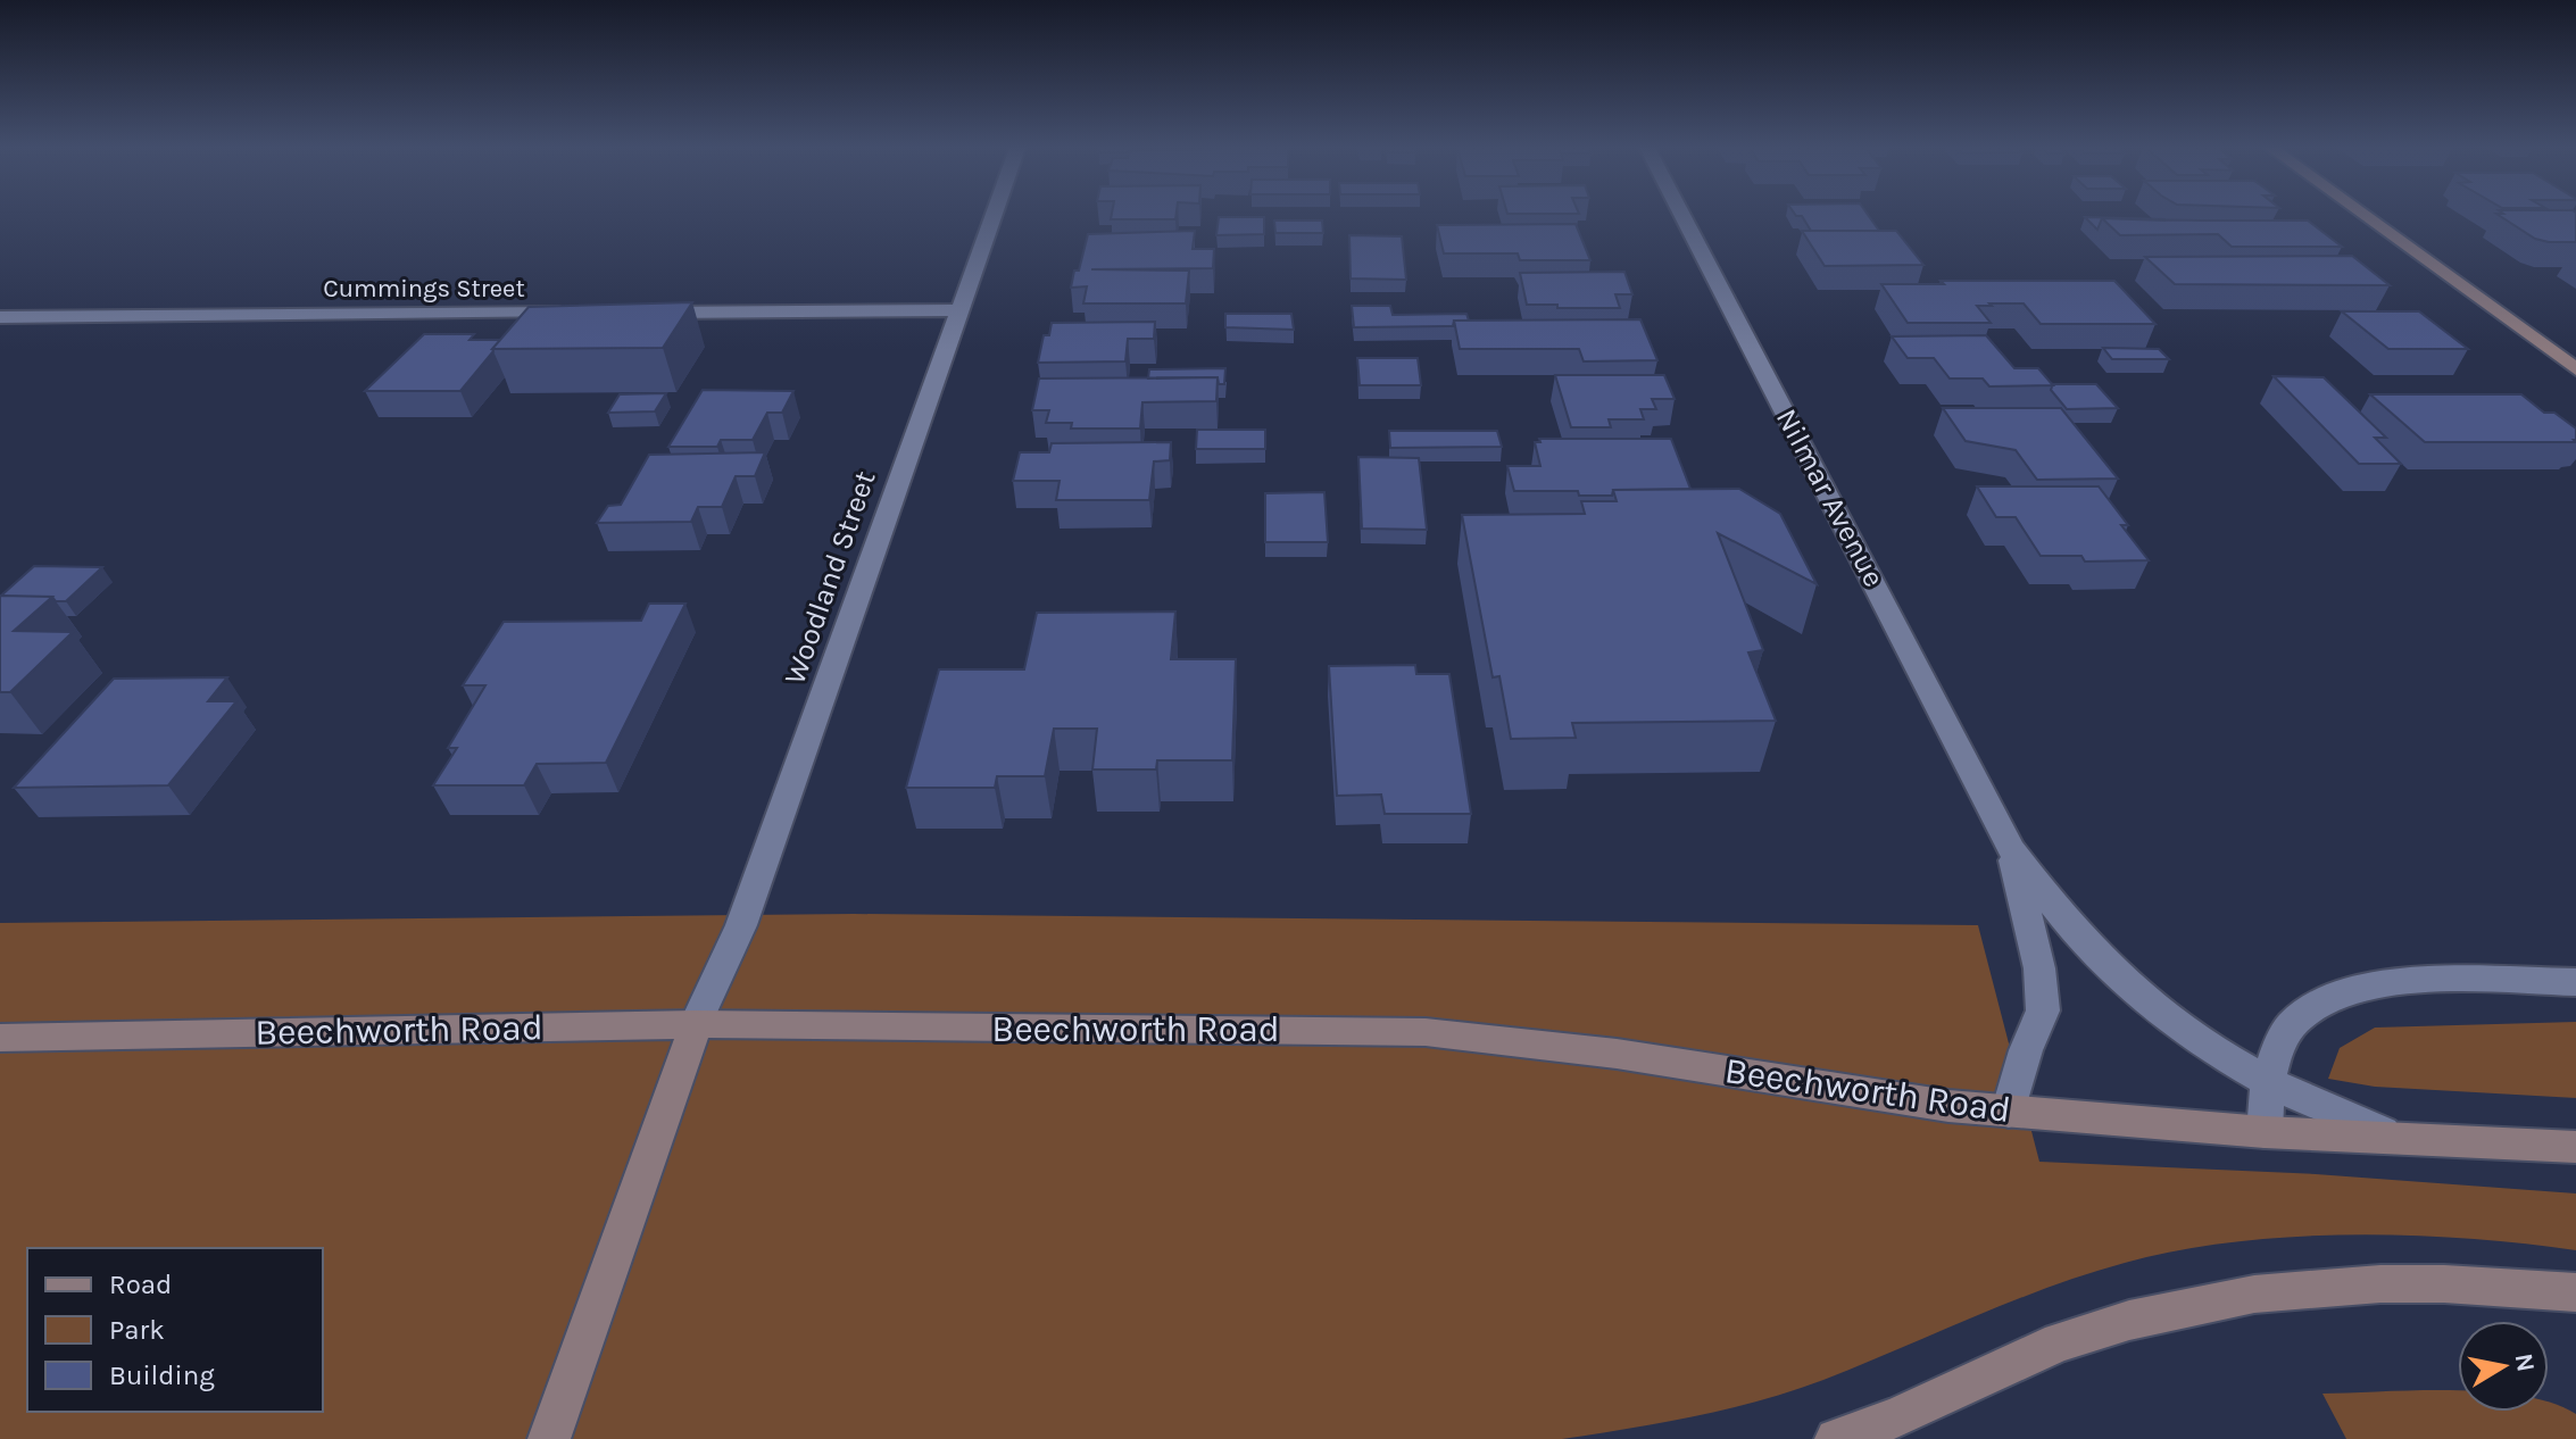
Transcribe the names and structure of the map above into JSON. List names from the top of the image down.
{
  "streets": {
    "main road": ["Beechworth Road"],
    "street": ["Cummings Street", "Nilmar Avenue", "Woodland Street"]
  },
  "crossings": [
    ["Nilmar Avenue", "Beechworth Road"],
    ["Woodland Street", "Beechworth Road"]
  ],
  "legend": ["Road", "Park", "Building"],
  "north": "right"
}
